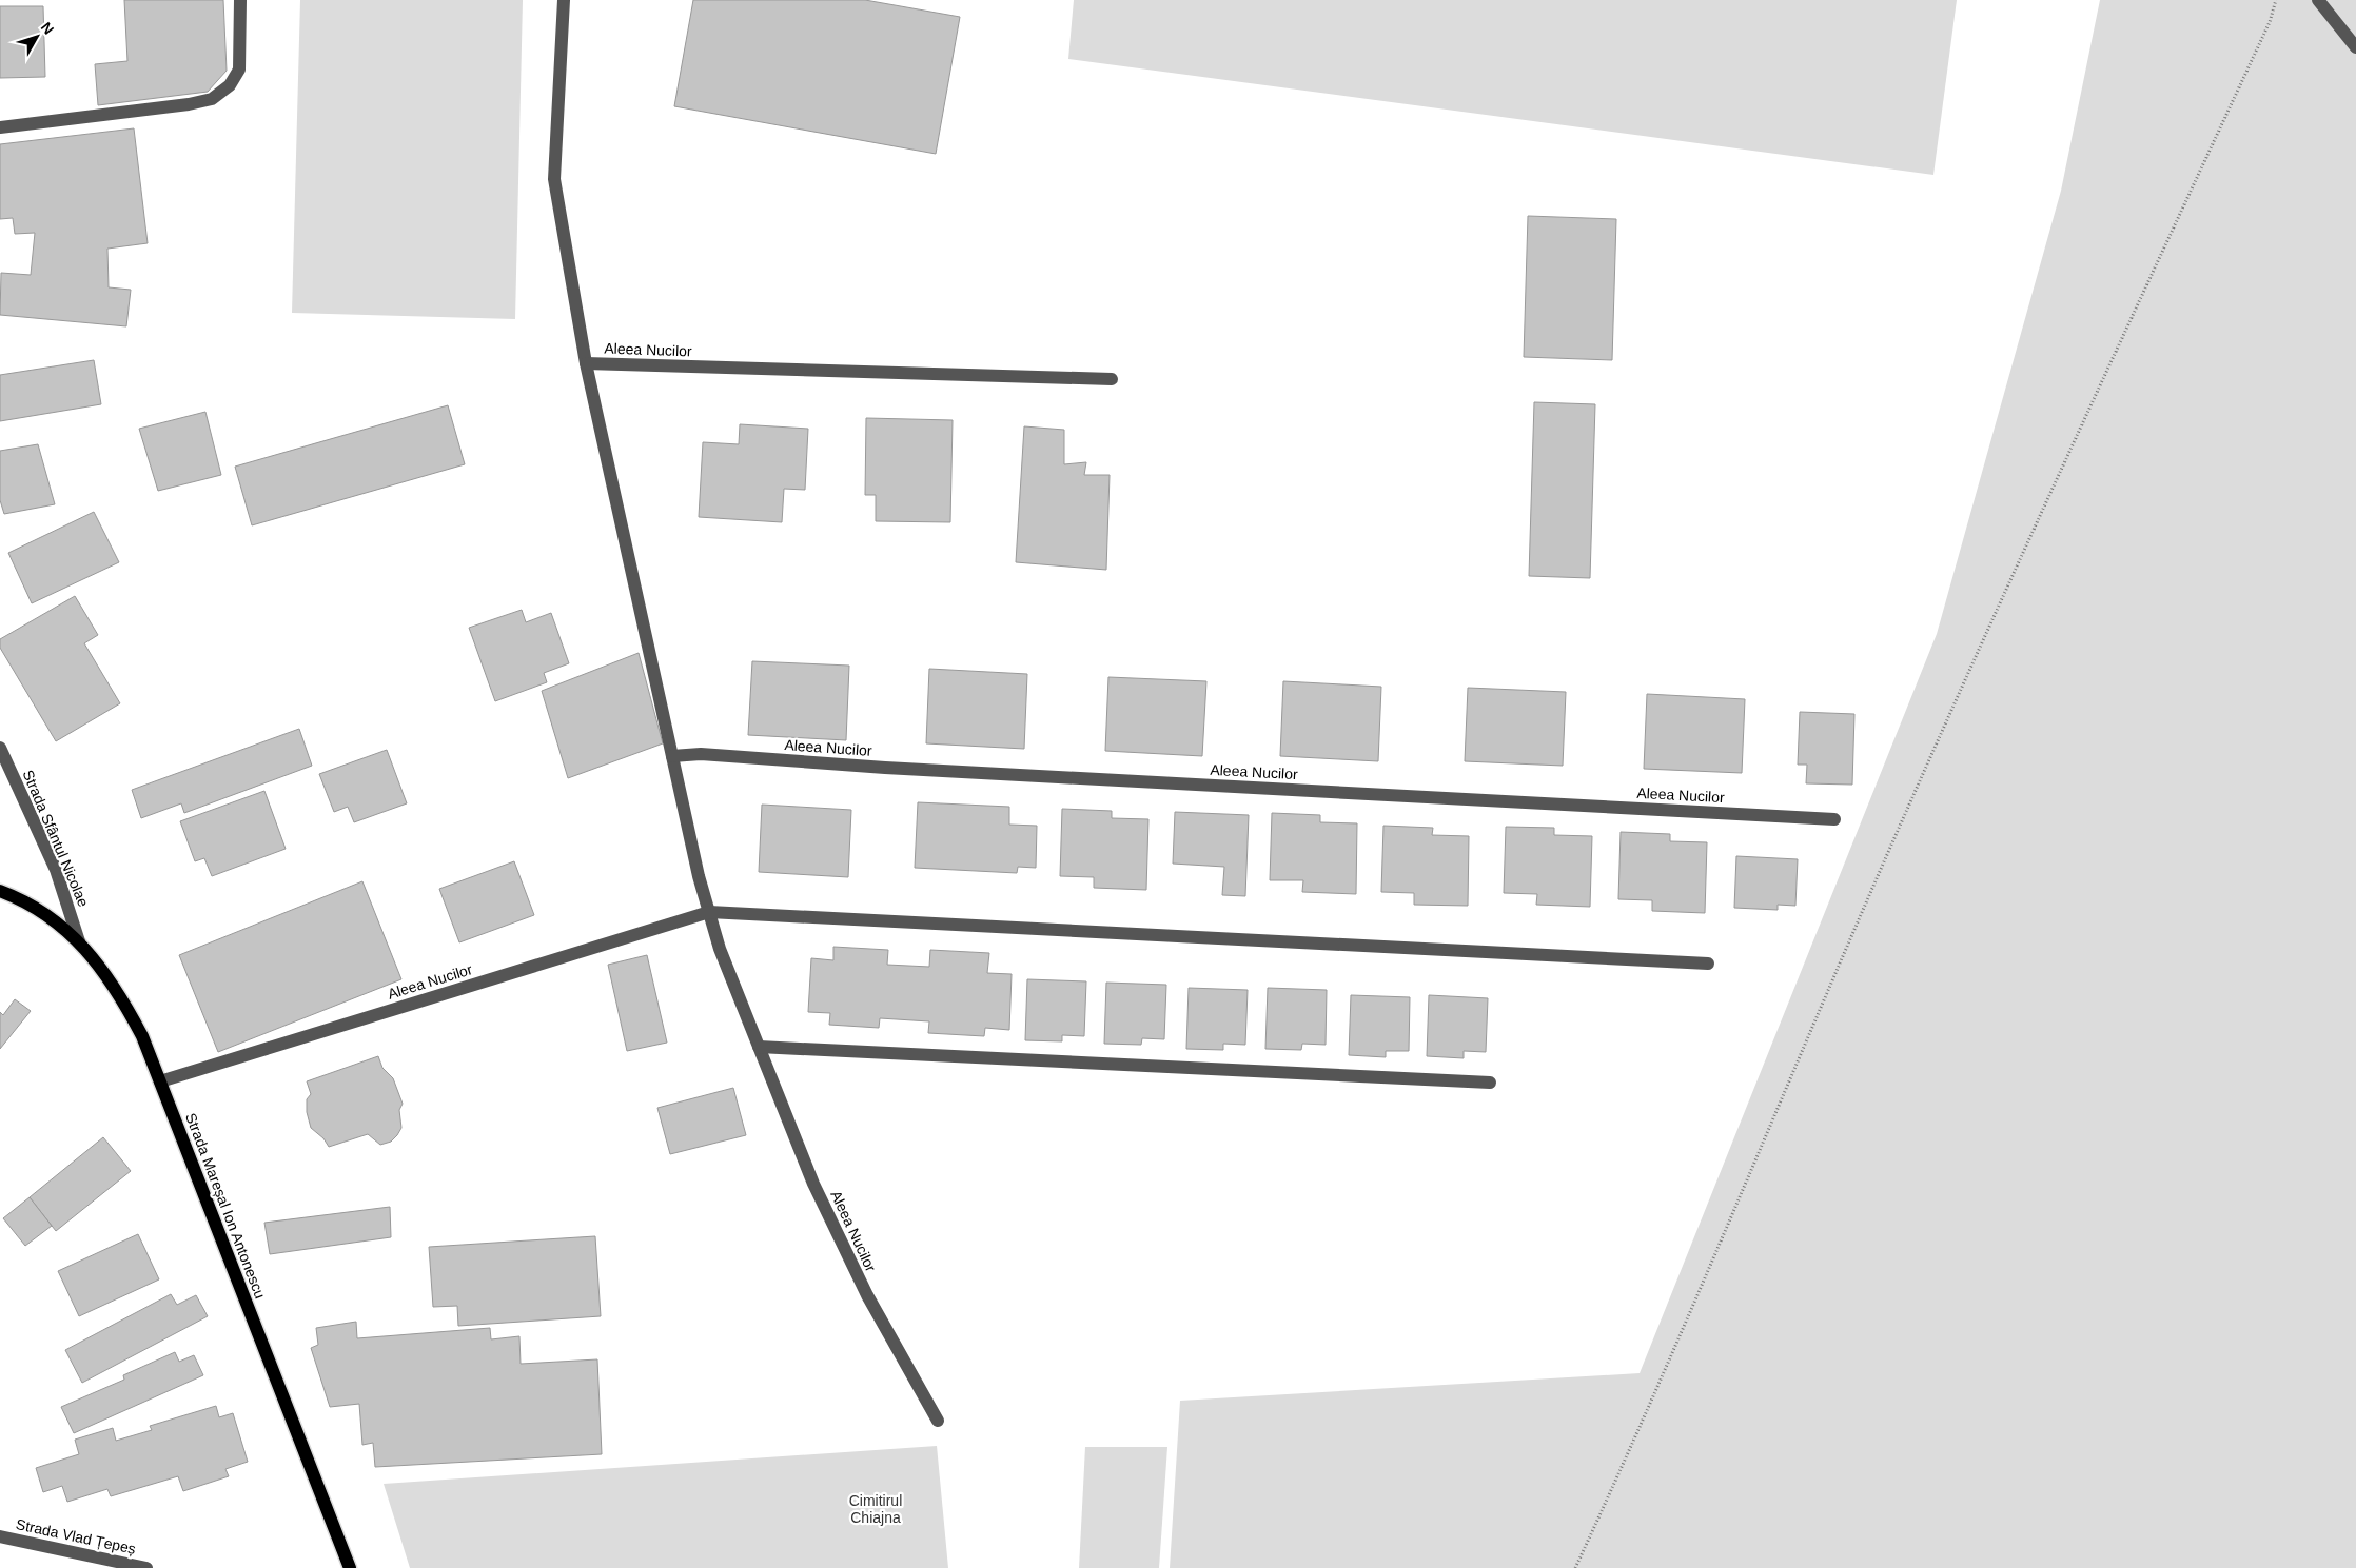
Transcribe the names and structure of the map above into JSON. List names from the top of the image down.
{
  "streets": {
    "main road": ["Strada Mareșal Ion Antonescu"],
    "street": ["Aleea Nucilor", "Strada Sfântul Nicolae", "Strada Vlad Țepeș"]
  },
  "crossings": [
    ["Aleea Nucilor", "Strada Mareșal Ion Antonescu"],
    ["Strada Sfântul Nicolae", "Strada Mareșal Ion Antonescu"]
  ],
  "parks": ["Cimitirul Chiajna"],
  "north": "top right"
}
